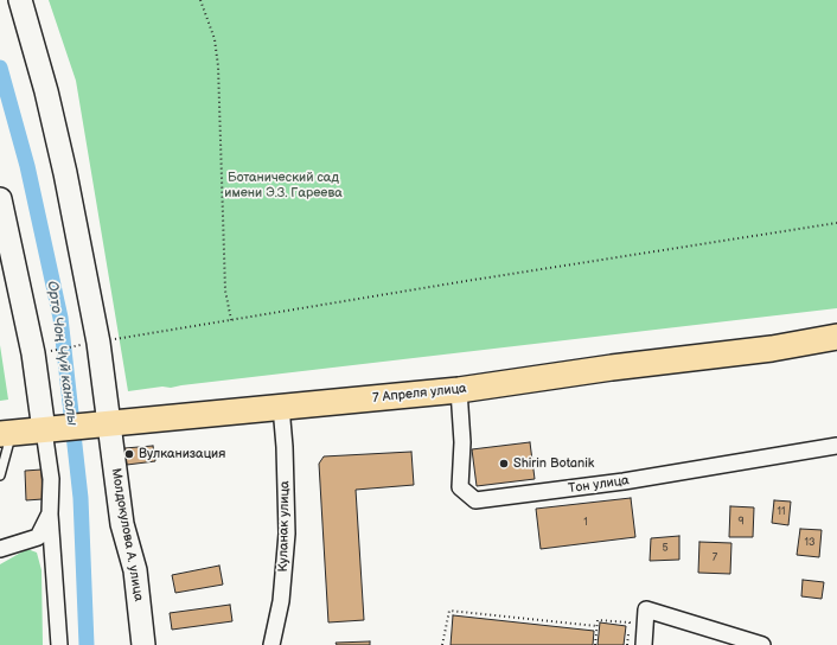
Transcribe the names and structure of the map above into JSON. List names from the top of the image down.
{
  "streets": {
    "main road": ["7 Апреля улица", "Молдокулова А. улица"],
    "street": ["Тон улица", "Куланак улица"]
  },
  "crossings": [
    ["7 Апреля улица", "Тон улица"],
    ["7 Апреля улица", "Куланак улица"],
    ["7 Апреля улица", "Молдокулова А. улица"]
  ],
  "water": ["Орто Чоң Чүй каналы"],
  "parks": ["Ботанический сад имени Э.З. Гареева"],
  "places": ["Вулканизация", "Shirin Botanik"],
  "house_numbers": [
    "11",
    "9",
    "1",
    "13",
    "5",
    "7"
  ]
}
